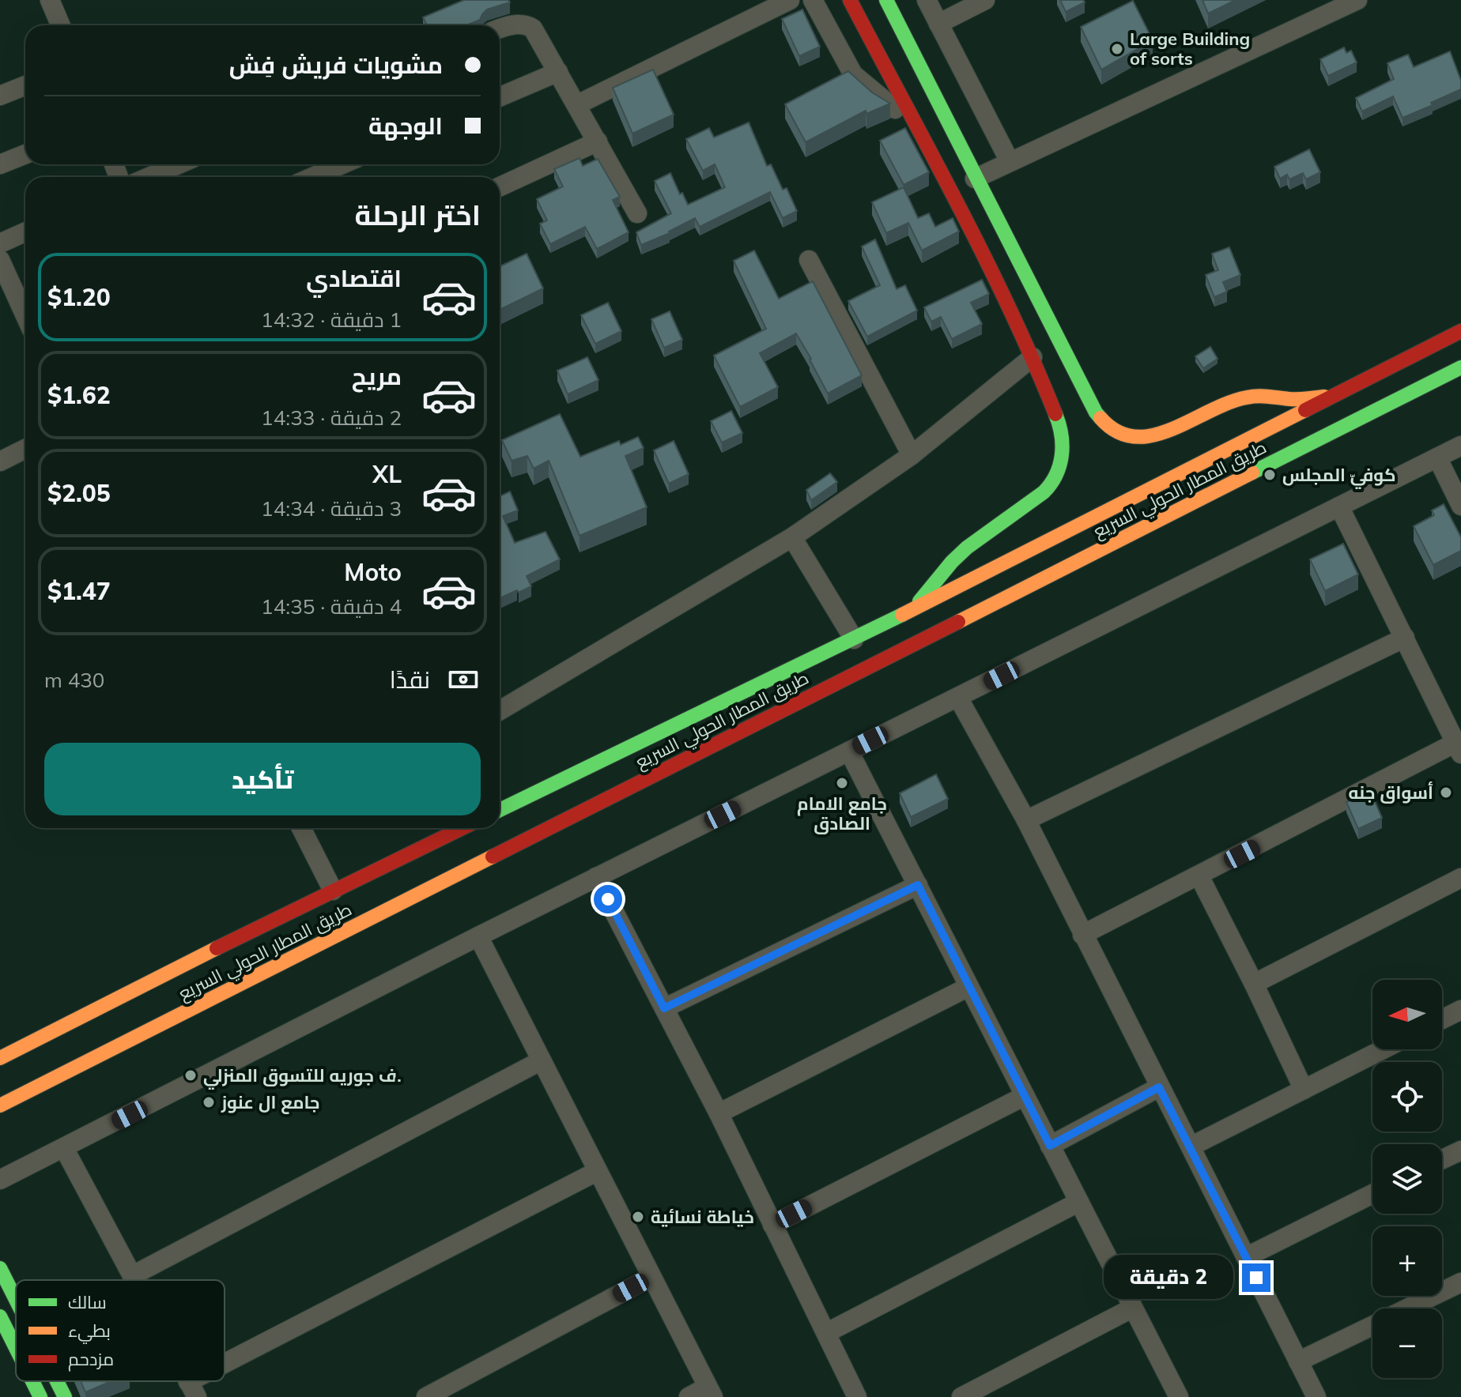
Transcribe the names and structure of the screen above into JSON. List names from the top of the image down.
{
  "streets": {
    "main road": ["طريق المطار الحولي السريع"]
  },
  "places": [
    "Large Building of sorts",
    "كوفيّ المجلس",
    "جامع الامام الصادق",
    "أسواق جنه",
    "ف جوريه للتسوق المنزلي.",
    "جامع ال عنوز",
    "خياطة نسائية"
  ],
  "legend": ["سالك", "بطيء", "مزدحم"],
  "north": "left",
  "page": {
    "banner": ["مشويات فريش فِش", "الوجهة"],
    "heading": "اختر الرحلة",
    "list": [
      {
        "name": "اقتصادي",
        "note": "1 دقيقة · 14:32",
        "value": "$1.20"
      },
      {
        "name": "مريح",
        "note": "2 دقيقة · 14:33",
        "value": "$1.62"
      },
      {
        "name": "XL",
        "note": "3 دقيقة · 14:34",
        "value": "$2.05"
      },
      {
        "name": "Moto",
        "note": "4 دقيقة · 14:35",
        "value": "$1.47"
      }
    ],
    "pay": ["نقدًا", "430 m"],
    "buttons": "تأكيد",
    "map_buttons": ["+", "−"],
    "bubble": "2 دقيقة"
  }
}
